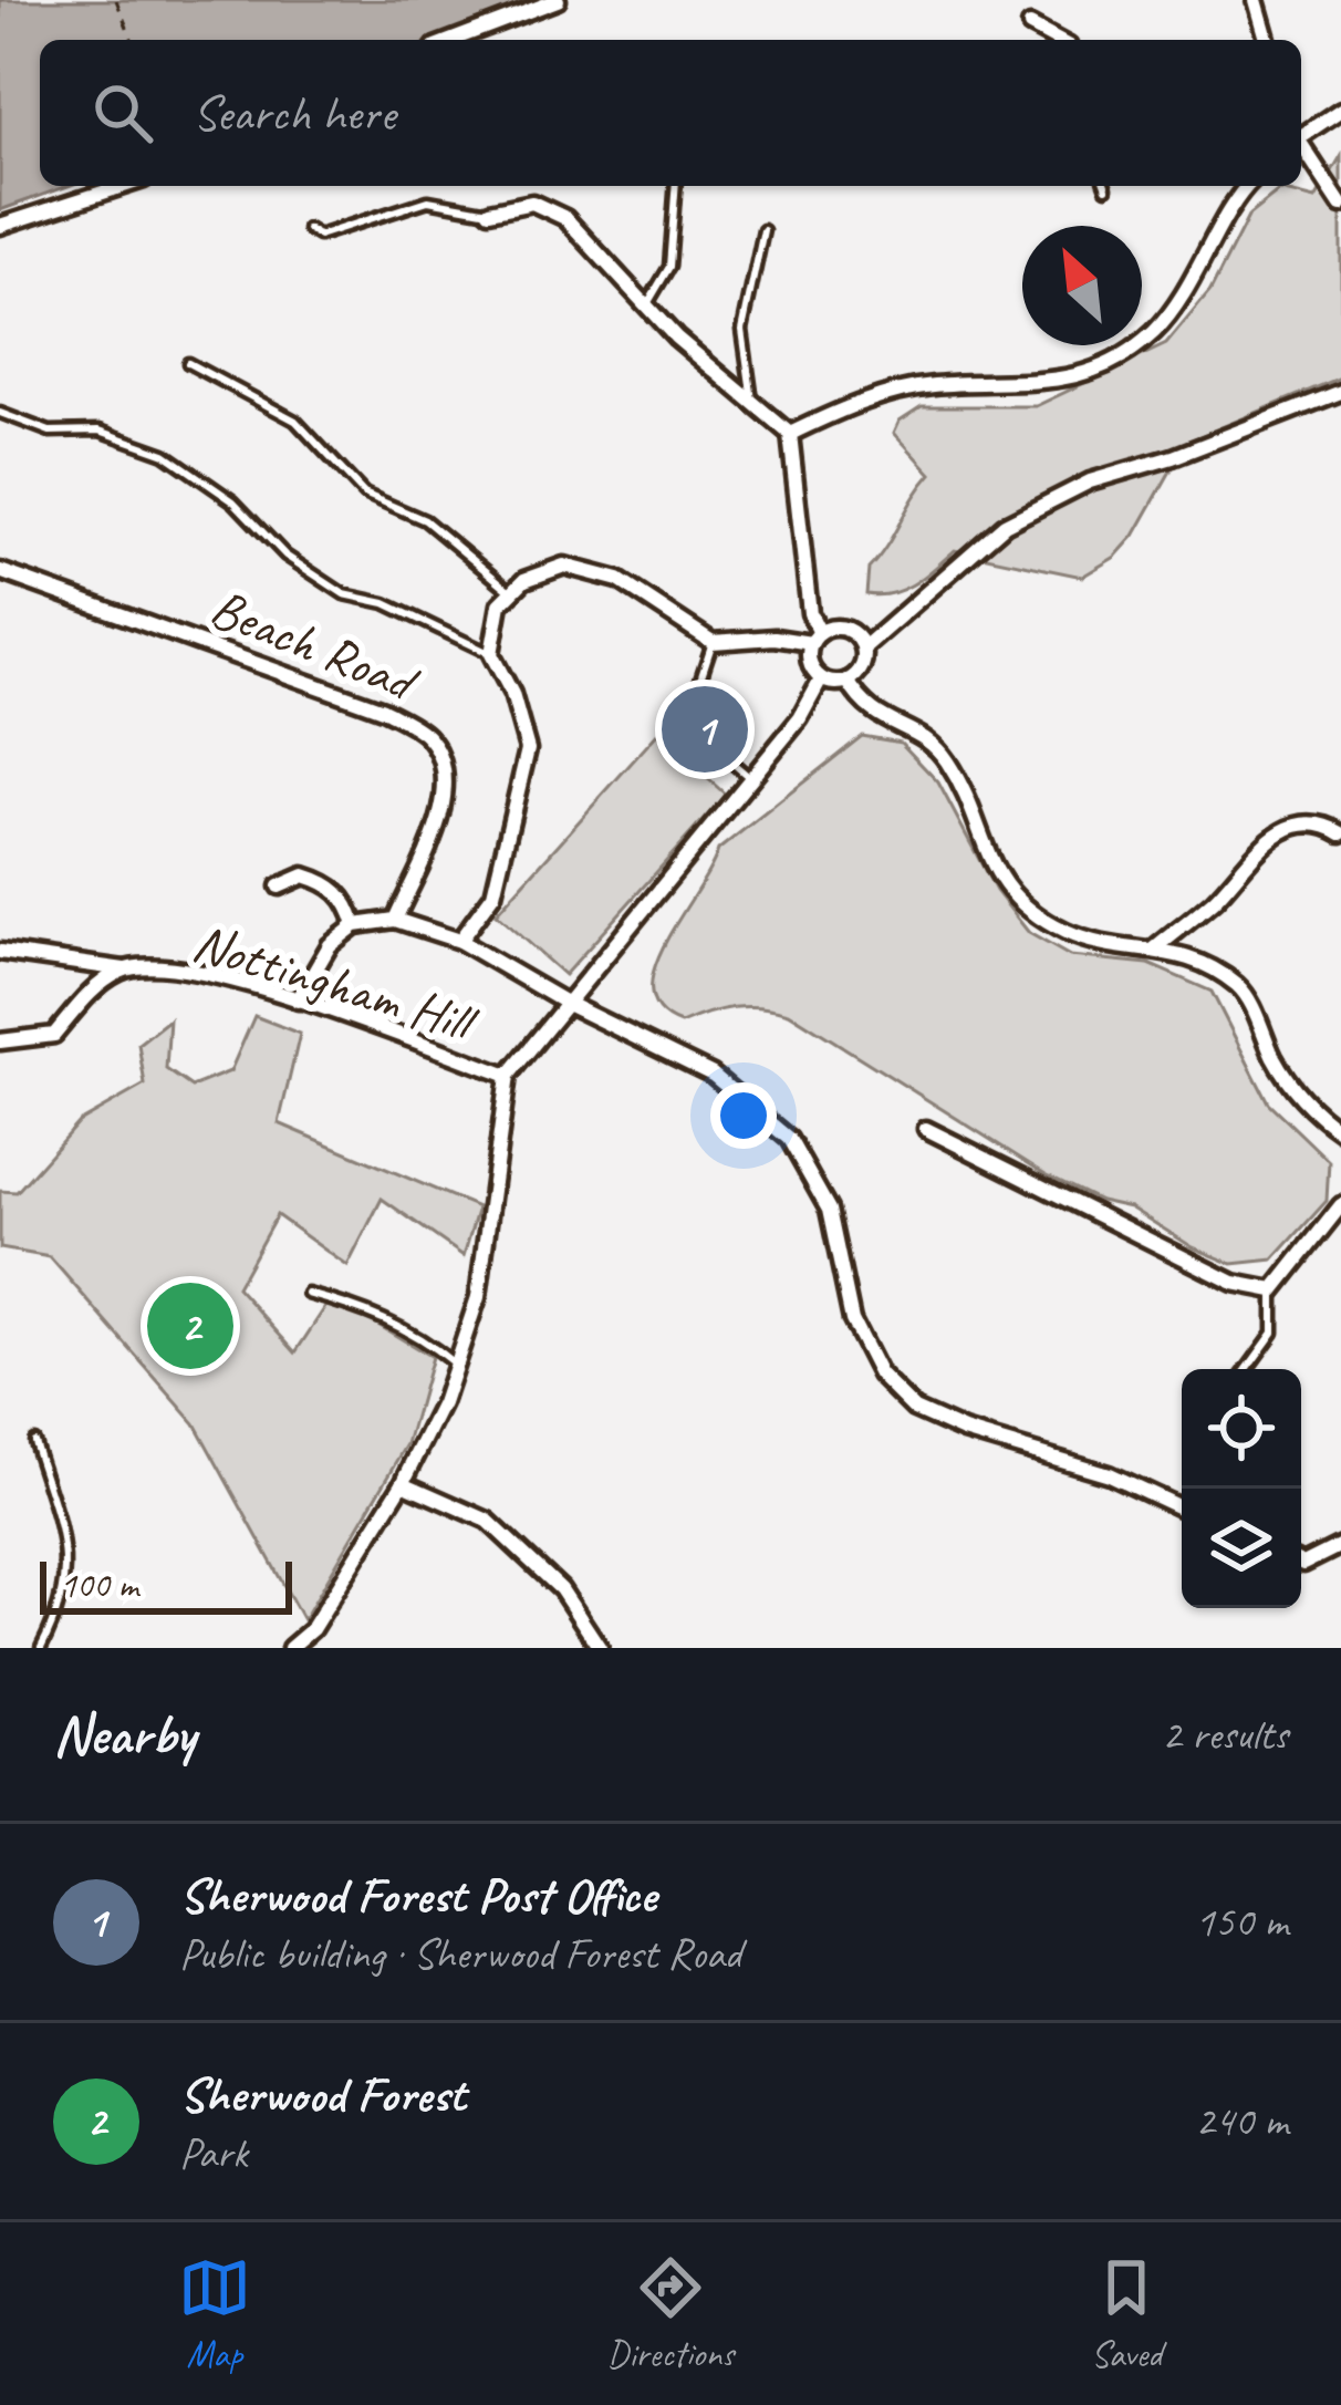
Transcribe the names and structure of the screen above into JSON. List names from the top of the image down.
{
  "streets": {
    "street": ["Beach Road", "Nottingham Hill"]
  },
  "scale_bar": "100 m",
  "north": "top left",
  "page": {
    "search": "Search here",
    "pins": ["1", "2"],
    "scale": "100 m",
    "heading": ["Nearby", "2 results"],
    "list": [
      {
        "mark": "1",
        "name": "Sherwood Forest Post Office",
        "note": "Public building · Sherwood Forest Road",
        "value": "150 m"
      },
      {
        "mark": "2",
        "name": "Sherwood Forest",
        "note": "Park",
        "value": "240 m"
      }
    ],
    "nav": ["Map", "Directions", "Saved"]
  }
}
